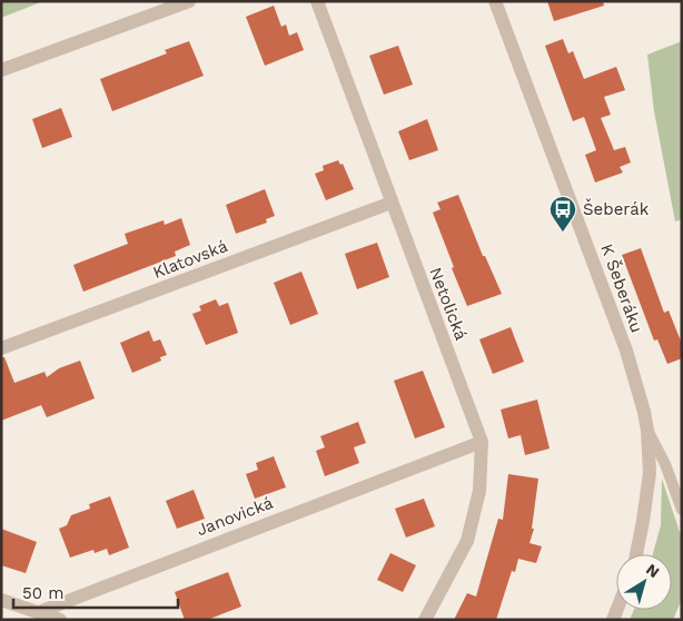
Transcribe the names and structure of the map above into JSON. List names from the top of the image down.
{
  "streets": {
    "street": [
      "Klatovská",
      "K Šeberáku",
      "Netolická",
      "Janovická"
    ]
  },
  "crossings": [
    ["Klatovská", "Netolická"],
    ["Netolická", "Janovická"]
  ],
  "places": {
    "bus stop": ["Šeberák"]
  },
  "scale_bar": "50 m",
  "north": "top right"
}
